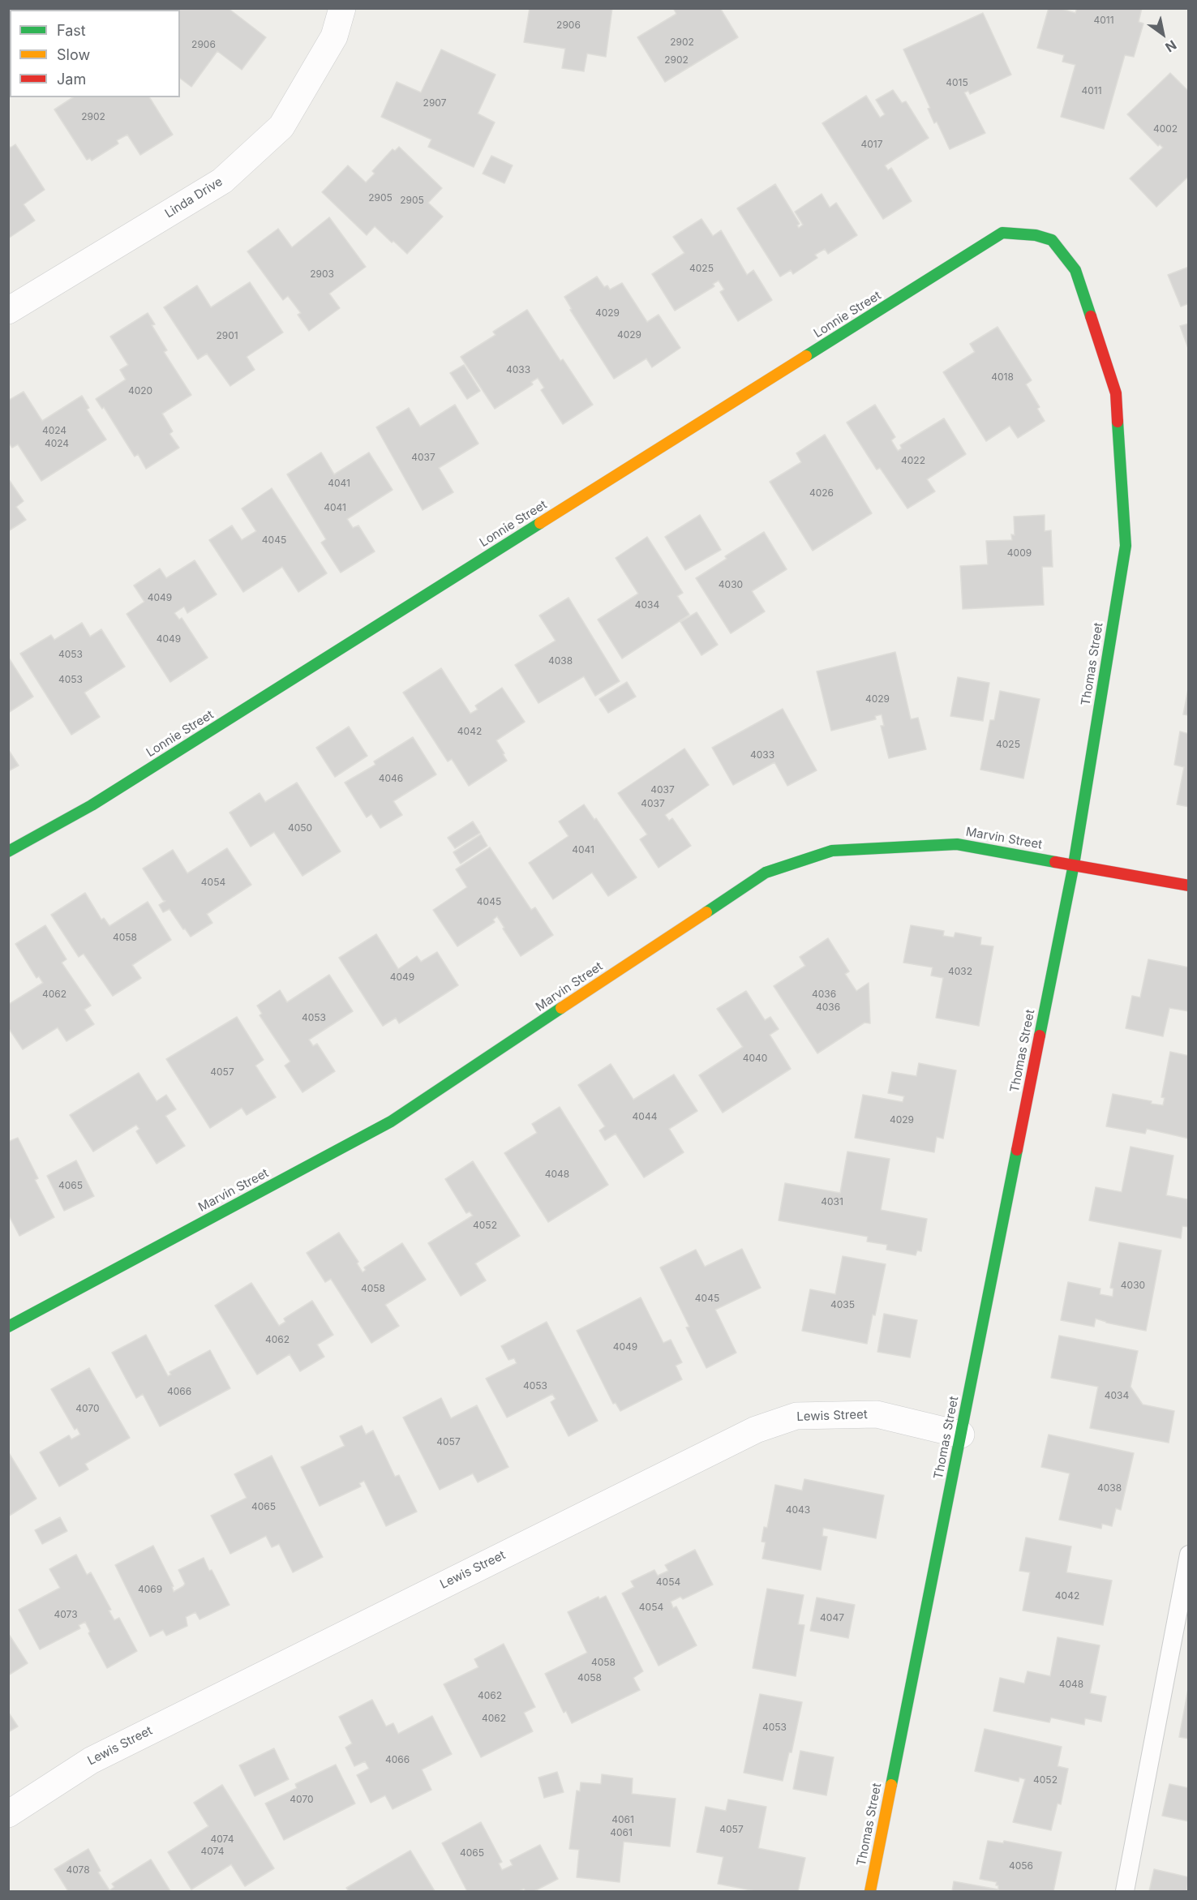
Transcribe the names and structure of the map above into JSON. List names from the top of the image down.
{
  "streets": {
    "street": [
      "Linda Drive",
      "Lonnie Street",
      "Thomas Street",
      "Marvin Street",
      "Lewis Street"
    ]
  },
  "crossings": [
    ["Lonnie Street", "Thomas Street"],
    ["Thomas Street", "Marvin Street"],
    ["Thomas Street", "Lewis Street"]
  ],
  "house_numbers": [
    "4011",
    "2906",
    "2902",
    "2906",
    "2902",
    "4015",
    "4011",
    "2907",
    "2902",
    "4002",
    "4017",
    "2905",
    "2905",
    "4025",
    "2903",
    "4029",
    "4029",
    "2901",
    "4033",
    "4018",
    "4020",
    "4024",
    "4024",
    "4037",
    "4022",
    "4041",
    "4026",
    "4041",
    "4045",
    "4009",
    "4030",
    "4049",
    "4034",
    "4049",
    "4053",
    "4038",
    "4053",
    "4029",
    "4042",
    "4025",
    "4033",
    "4046",
    "4037",
    "4037",
    "4050",
    "4041",
    "4054",
    "4045",
    "4058",
    "4032",
    "4049",
    "4062",
    "4036",
    "4036",
    "4053",
    "4040",
    "4057",
    "4044",
    "4029",
    "4048",
    "4065",
    "4031",
    "4052",
    "4030",
    "4058",
    "4045",
    "4035",
    "4062",
    "4049",
    "4053",
    "4066",
    "4034",
    "4070",
    "4057",
    "4038",
    "4065",
    "4043",
    "4054",
    "4069",
    "4042",
    "4054",
    "4073",
    "4047",
    "4058",
    "4058",
    "4048",
    "4062",
    "4062",
    "4053",
    "4066",
    "4052",
    "4070",
    "4061",
    "4057",
    "4061",
    "4074",
    "4074",
    "4065",
    "4056",
    "4078"
  ],
  "legend": ["Fast", "Slow", "Jam"],
  "north": "bottom right"
}
